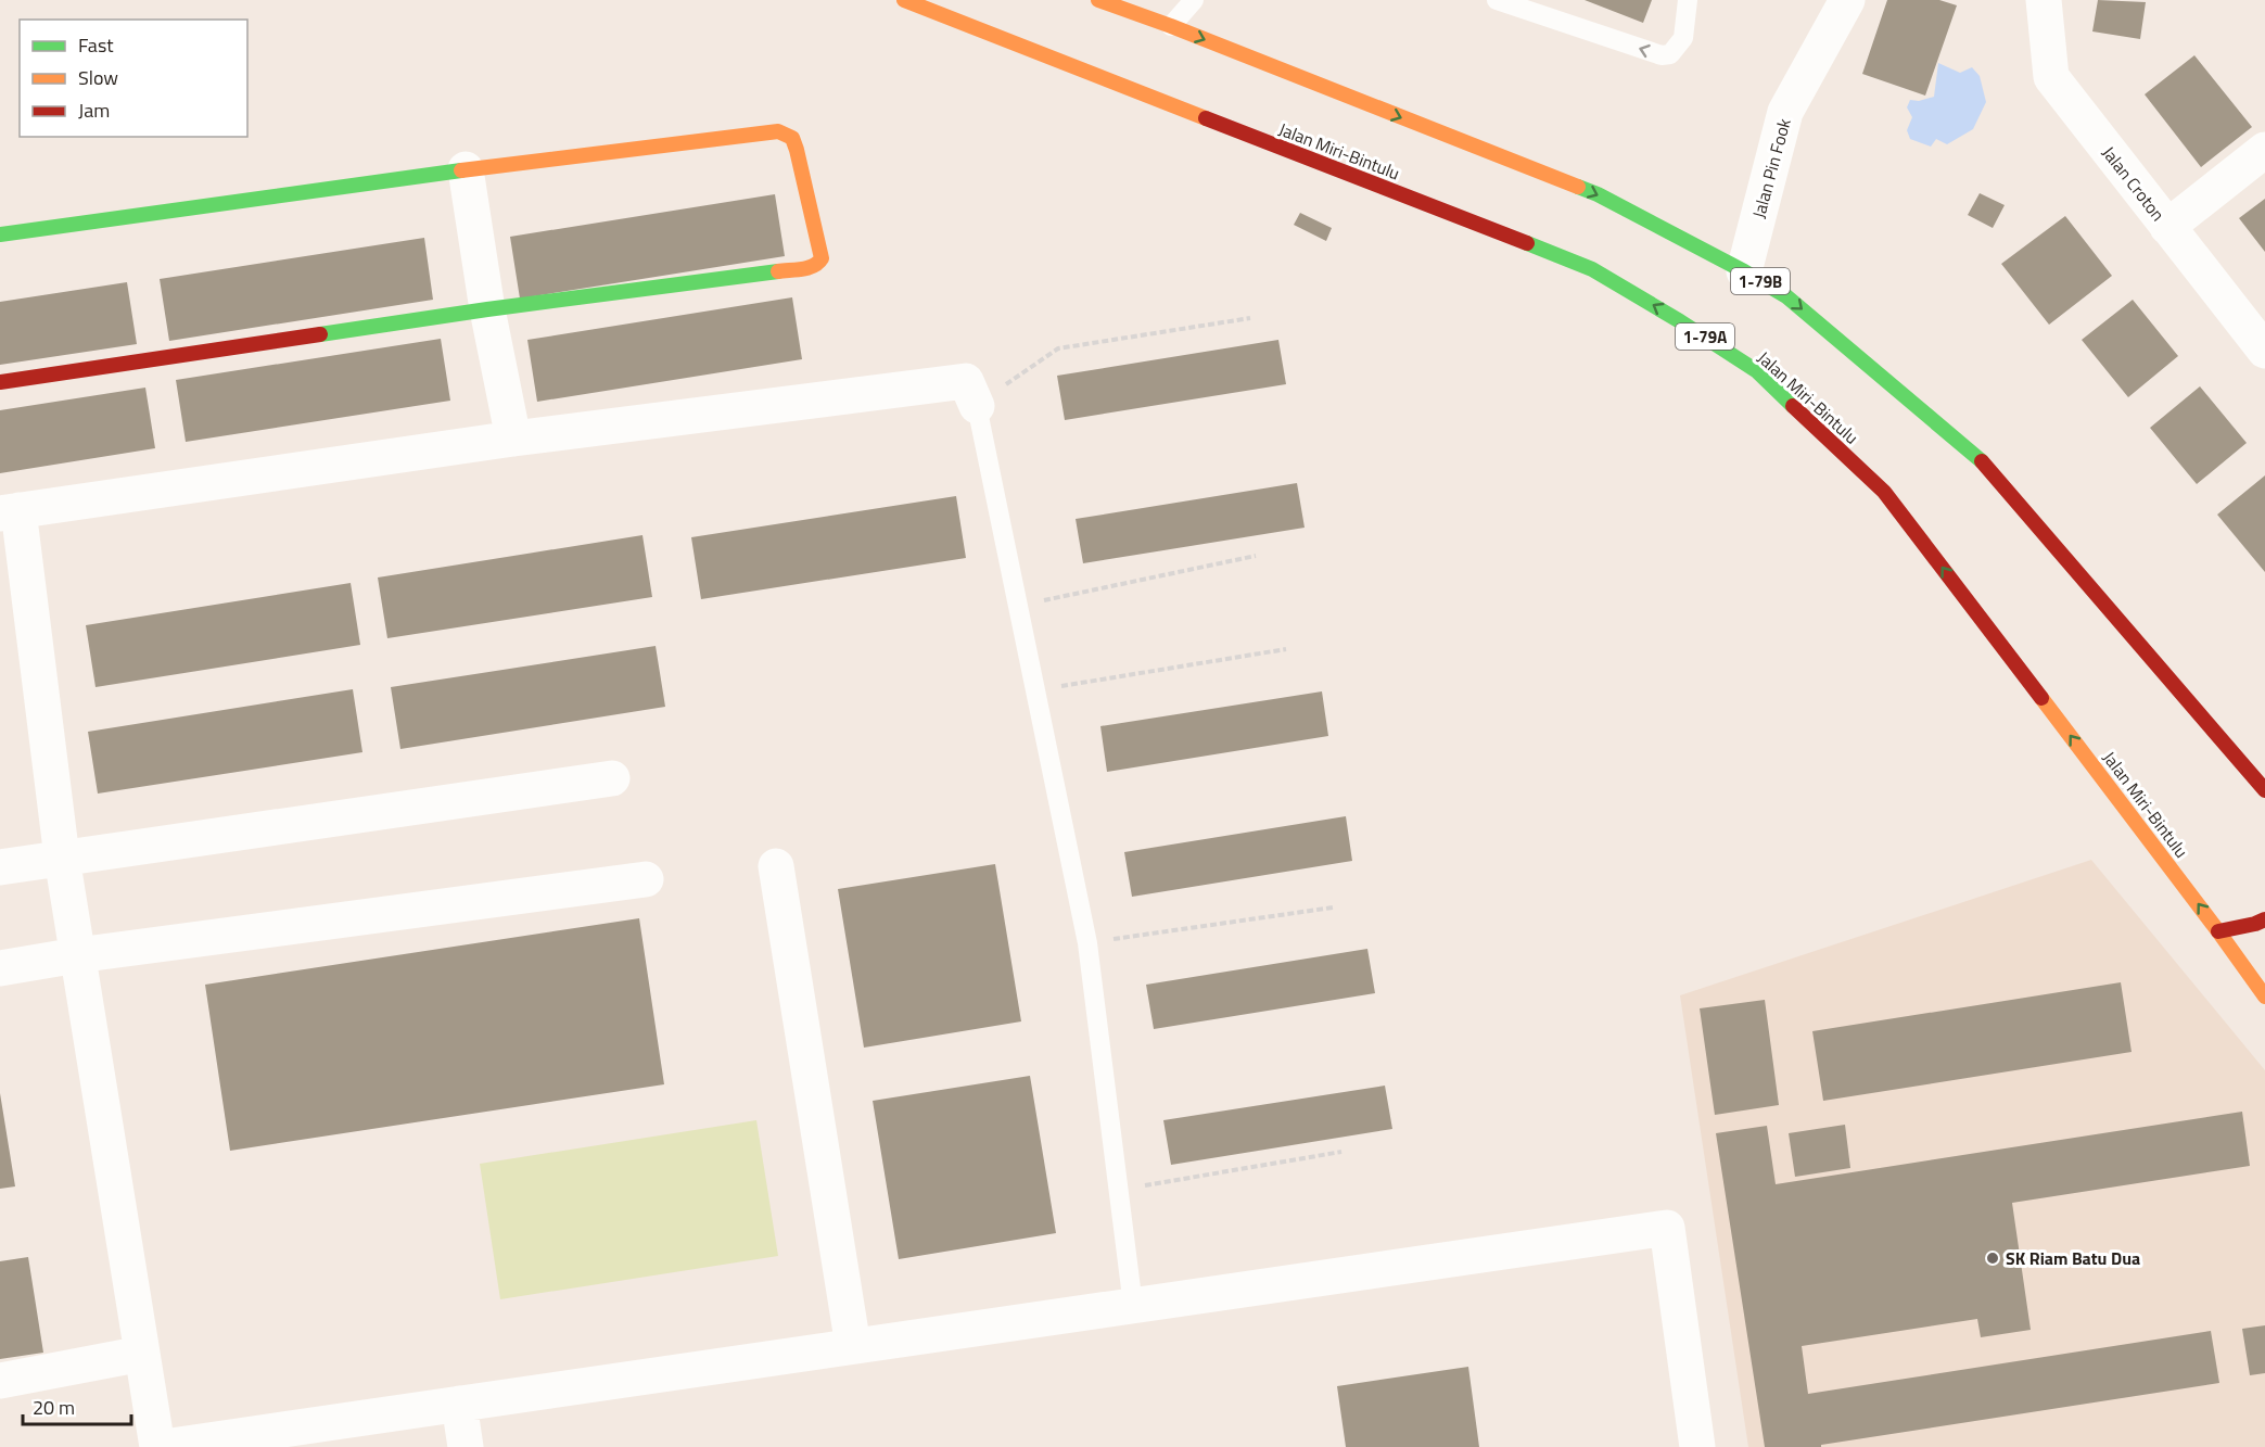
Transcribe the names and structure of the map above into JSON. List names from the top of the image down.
{
  "streets": {
    "main road": ["Jalan Miri-Bintulu", "1-79B", "1-79A"],
    "street": ["Jalan Pin Fook", "Jalan Croton"]
  },
  "crossings": [
    ["Jalan Pin Fook", "1-79B"]
  ],
  "places": ["SK Riam Batu Dua"],
  "legend": ["Fast", "Slow", "Jam"],
  "scale_bar": "20 m"
}
